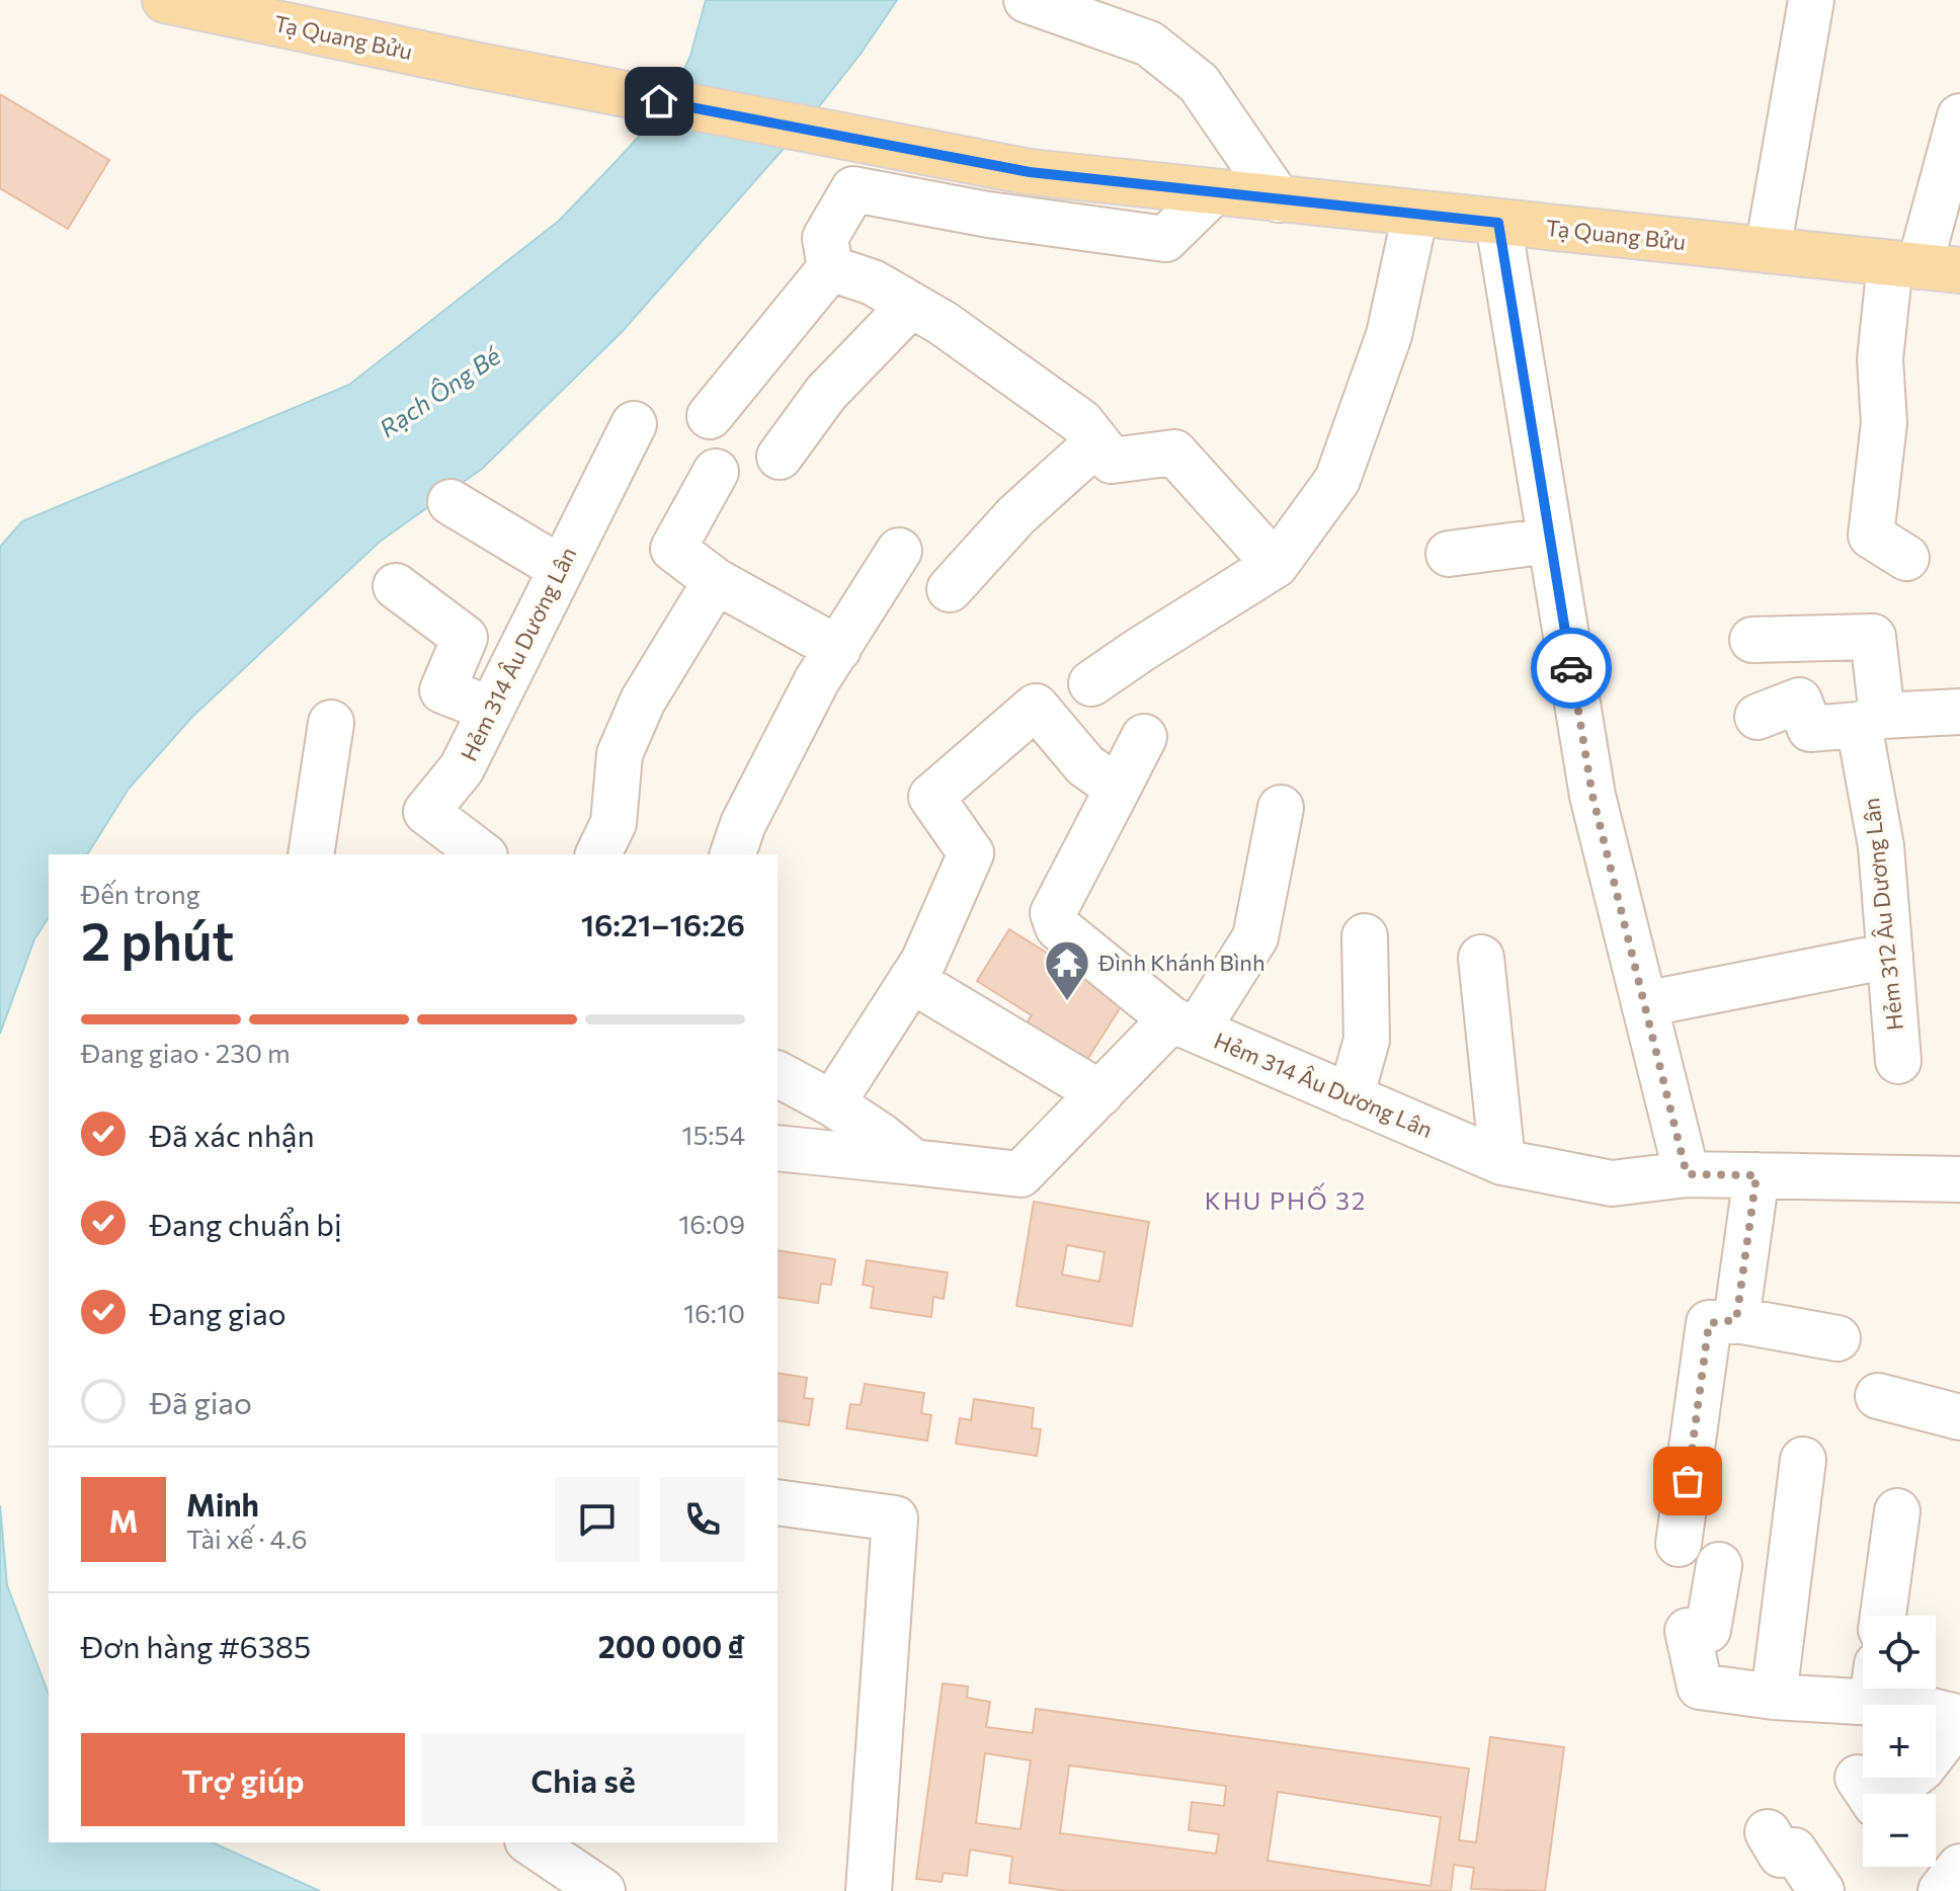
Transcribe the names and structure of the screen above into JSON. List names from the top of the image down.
{
  "streets": {
    "main road": ["Tạ Quang Bửu"],
    "street": ["Hẻm 314 Âu Dương Lân", "Hẻm 312 Âu Dương Lân"]
  },
  "districts": ["KHU PHỐ 32"],
  "water": ["Rạch Ông Bé"],
  "places": {
    "temple": ["Đình Khánh Bình"]
  },
  "page": {
    "heading": ["2 phút", "Đến trong", "16:21–16:26"],
    "panel": [
      "Minh",
      "Tài xế · 4.6",
      "Đơn hàng #6385",
      "200 000 ₫"
    ],
    "bar": "Đang giao · 230 m",
    "list": [
      ["Đã xác nhận", "15:54"],
      ["Đang chuẩn bị", "16:09"],
      ["Đang giao", "16:10"],
      "Đã giao"
    ],
    "round": "M",
    "map_buttons": ["+", "−"],
    "buttons": ["Trợ giúp", "Chia sẻ"]
  }
}
